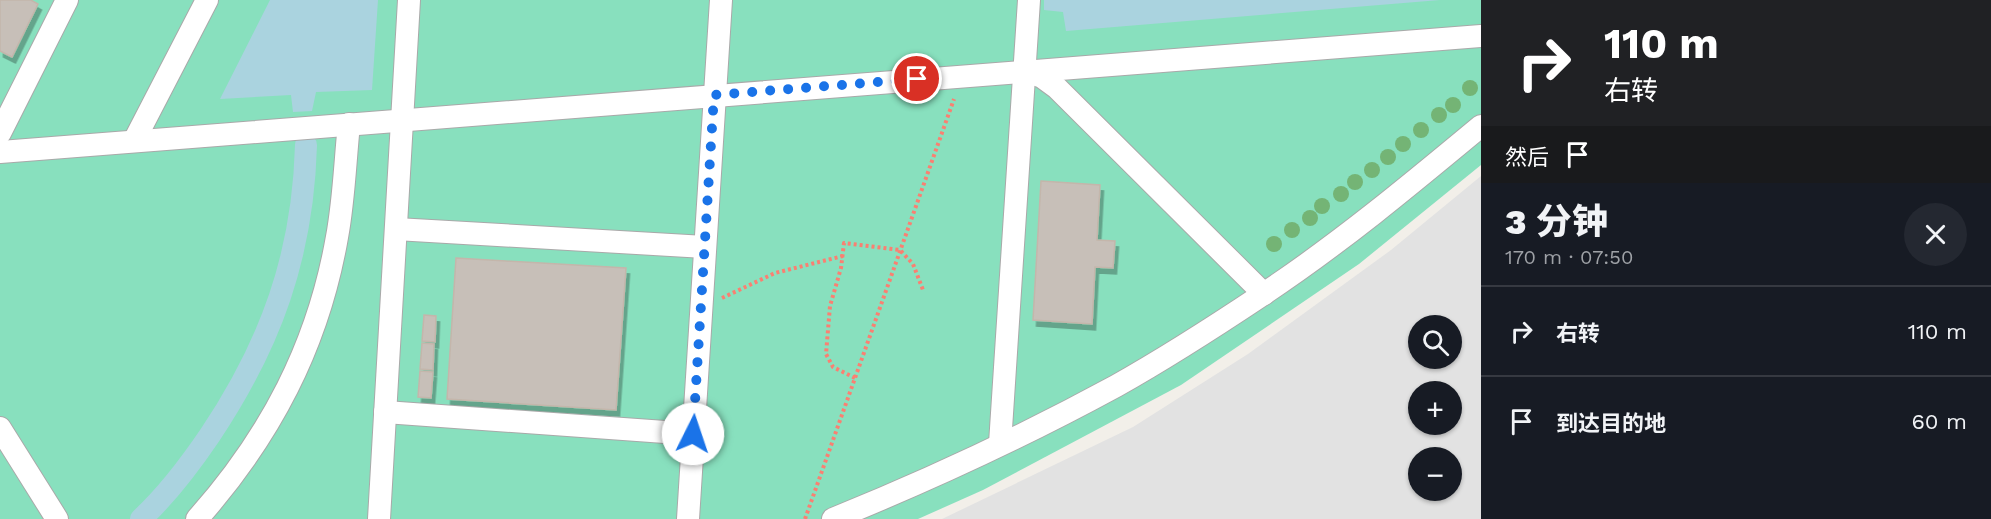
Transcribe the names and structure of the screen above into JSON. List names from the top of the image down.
{
  "page": {
    "turn": ["110 m", "右转"],
    "then": "然后",
    "heading": ["3 分钟", "170 m · 07:50"],
    "list": [
      {
        "name": "右转",
        "value": "110 m"
      },
      {
        "name": "到达目的地",
        "value": "60 m"
      }
    ],
    "map_buttons": ["+", "−"]
  }
}
